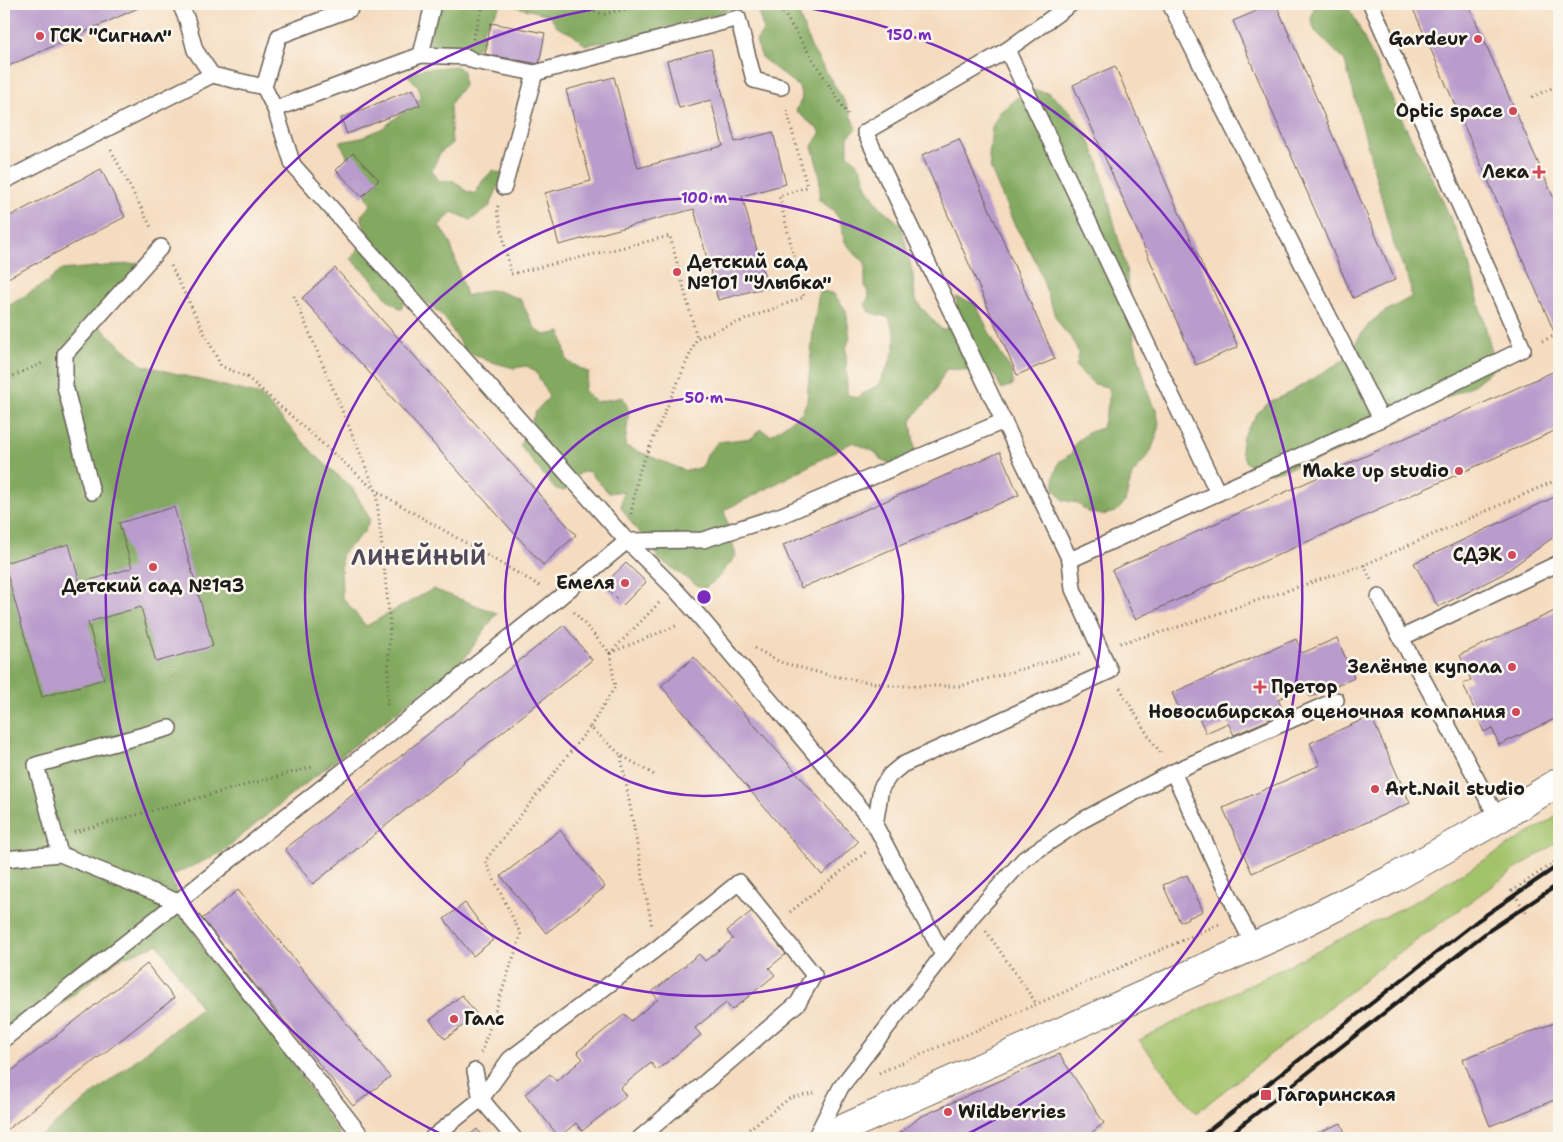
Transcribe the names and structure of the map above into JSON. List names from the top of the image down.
{
  "districts": ["ЛИНЕЙНЫЙ"],
  "places": {
    "other": [
      "ГСК \"Сигнал\"",
      "Gardeur",
      "Optic space",
      "Детский сад №101 \"Улыбка\"",
      "Make up studio",
      "СДЭК",
      "Детский сад №193",
      "Емеля",
      "Зелёные купола",
      "Новосибирская оценочная компания",
      "Art.Nail studio",
      "Галс",
      "Wildberries"
    ],
    "health": ["Лека", "Претор"],
    "transit": ["Гагаринская"]
  },
  "rings": ["150 m", "100 m", "50 m"]
}
